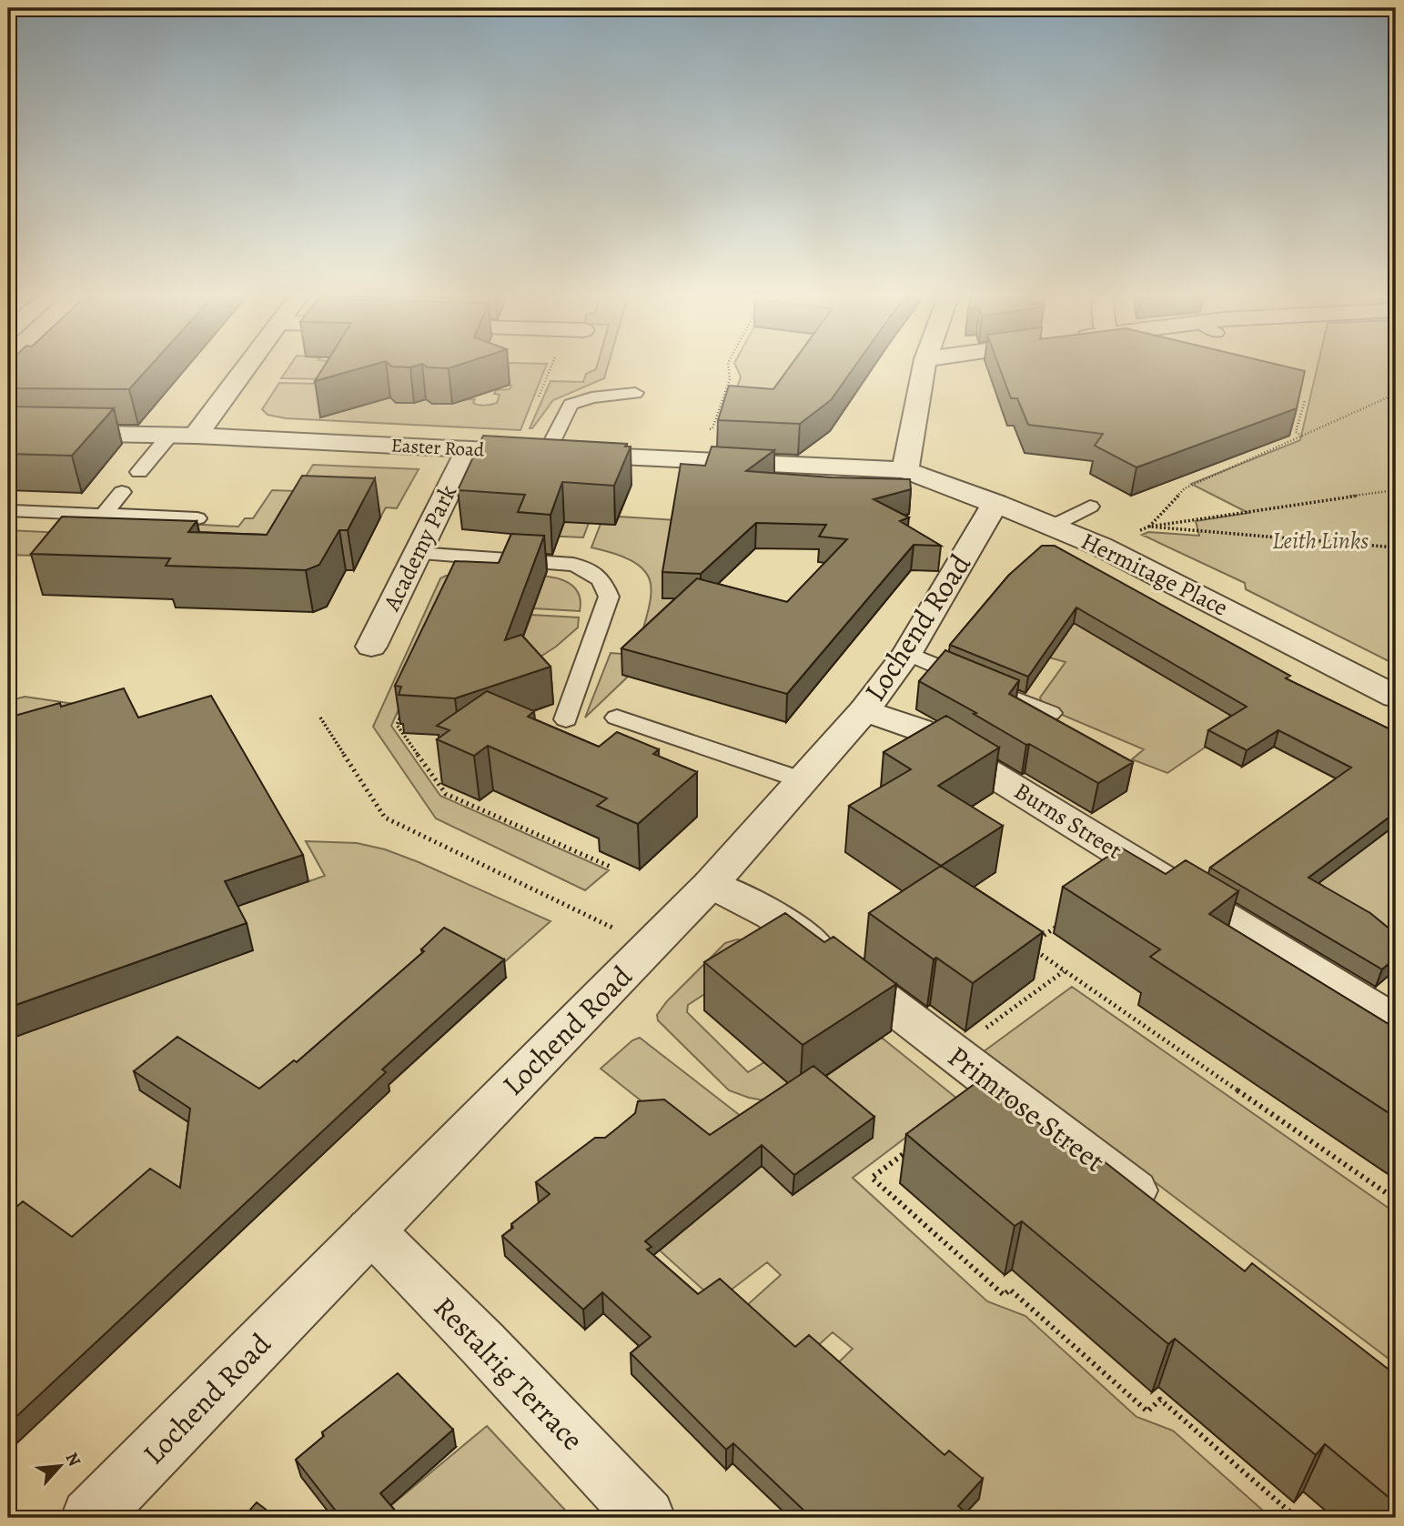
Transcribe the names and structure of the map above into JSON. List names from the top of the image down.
{
  "streets": {
    "street": [
      "Easter Road",
      "Academy Park",
      "Hermitage Place",
      "Lochend Road",
      "Burns Street",
      "Primrose Street",
      "Restalrig Terrace"
    ]
  },
  "crossings": [
    ["Easter Road", "Academy Park"],
    ["Easter Road", "Hermitage Place"],
    ["Hermitage Place", "Lochend Road"],
    ["Lochend Road", "Burns Street"],
    ["Lochend Road", "Primrose Street"],
    ["Lochend Road", "Restalrig Terrace"]
  ],
  "parks": ["Leith Links"],
  "north": "top right"
}
